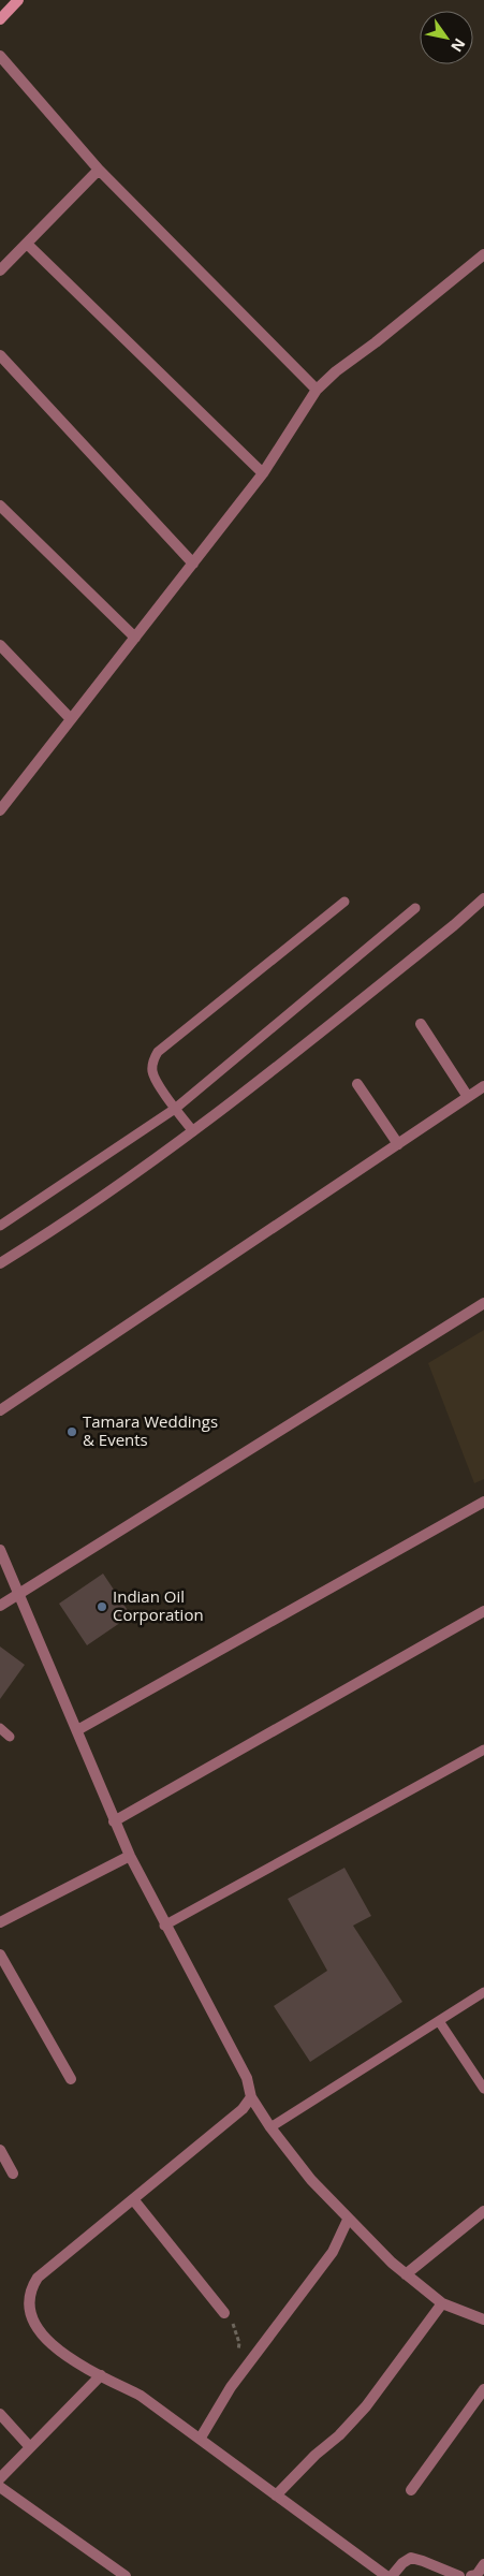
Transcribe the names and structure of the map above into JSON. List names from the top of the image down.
{
  "places": ["Tamara Weddings & Events", "Indian Oil Corporation"],
  "north": "bottom right"
}
